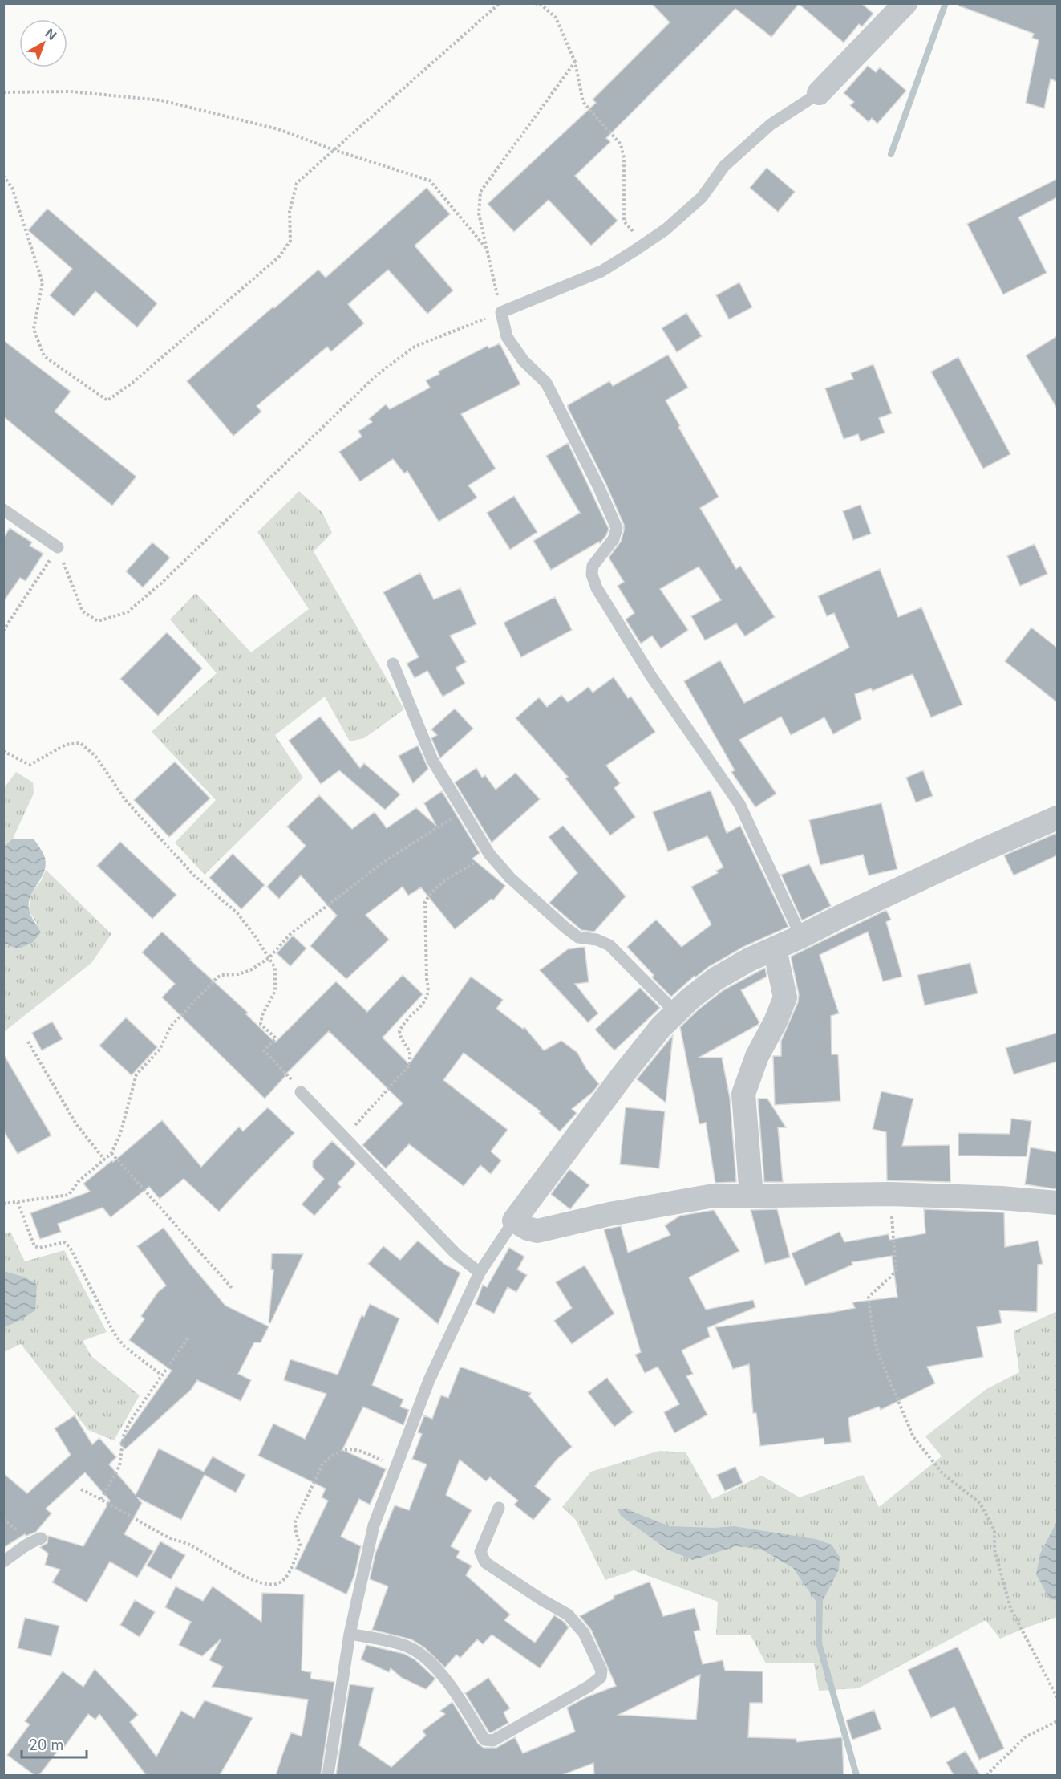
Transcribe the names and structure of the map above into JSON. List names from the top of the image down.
{
  "scale_bar": "20 m",
  "north": "top right"
}
